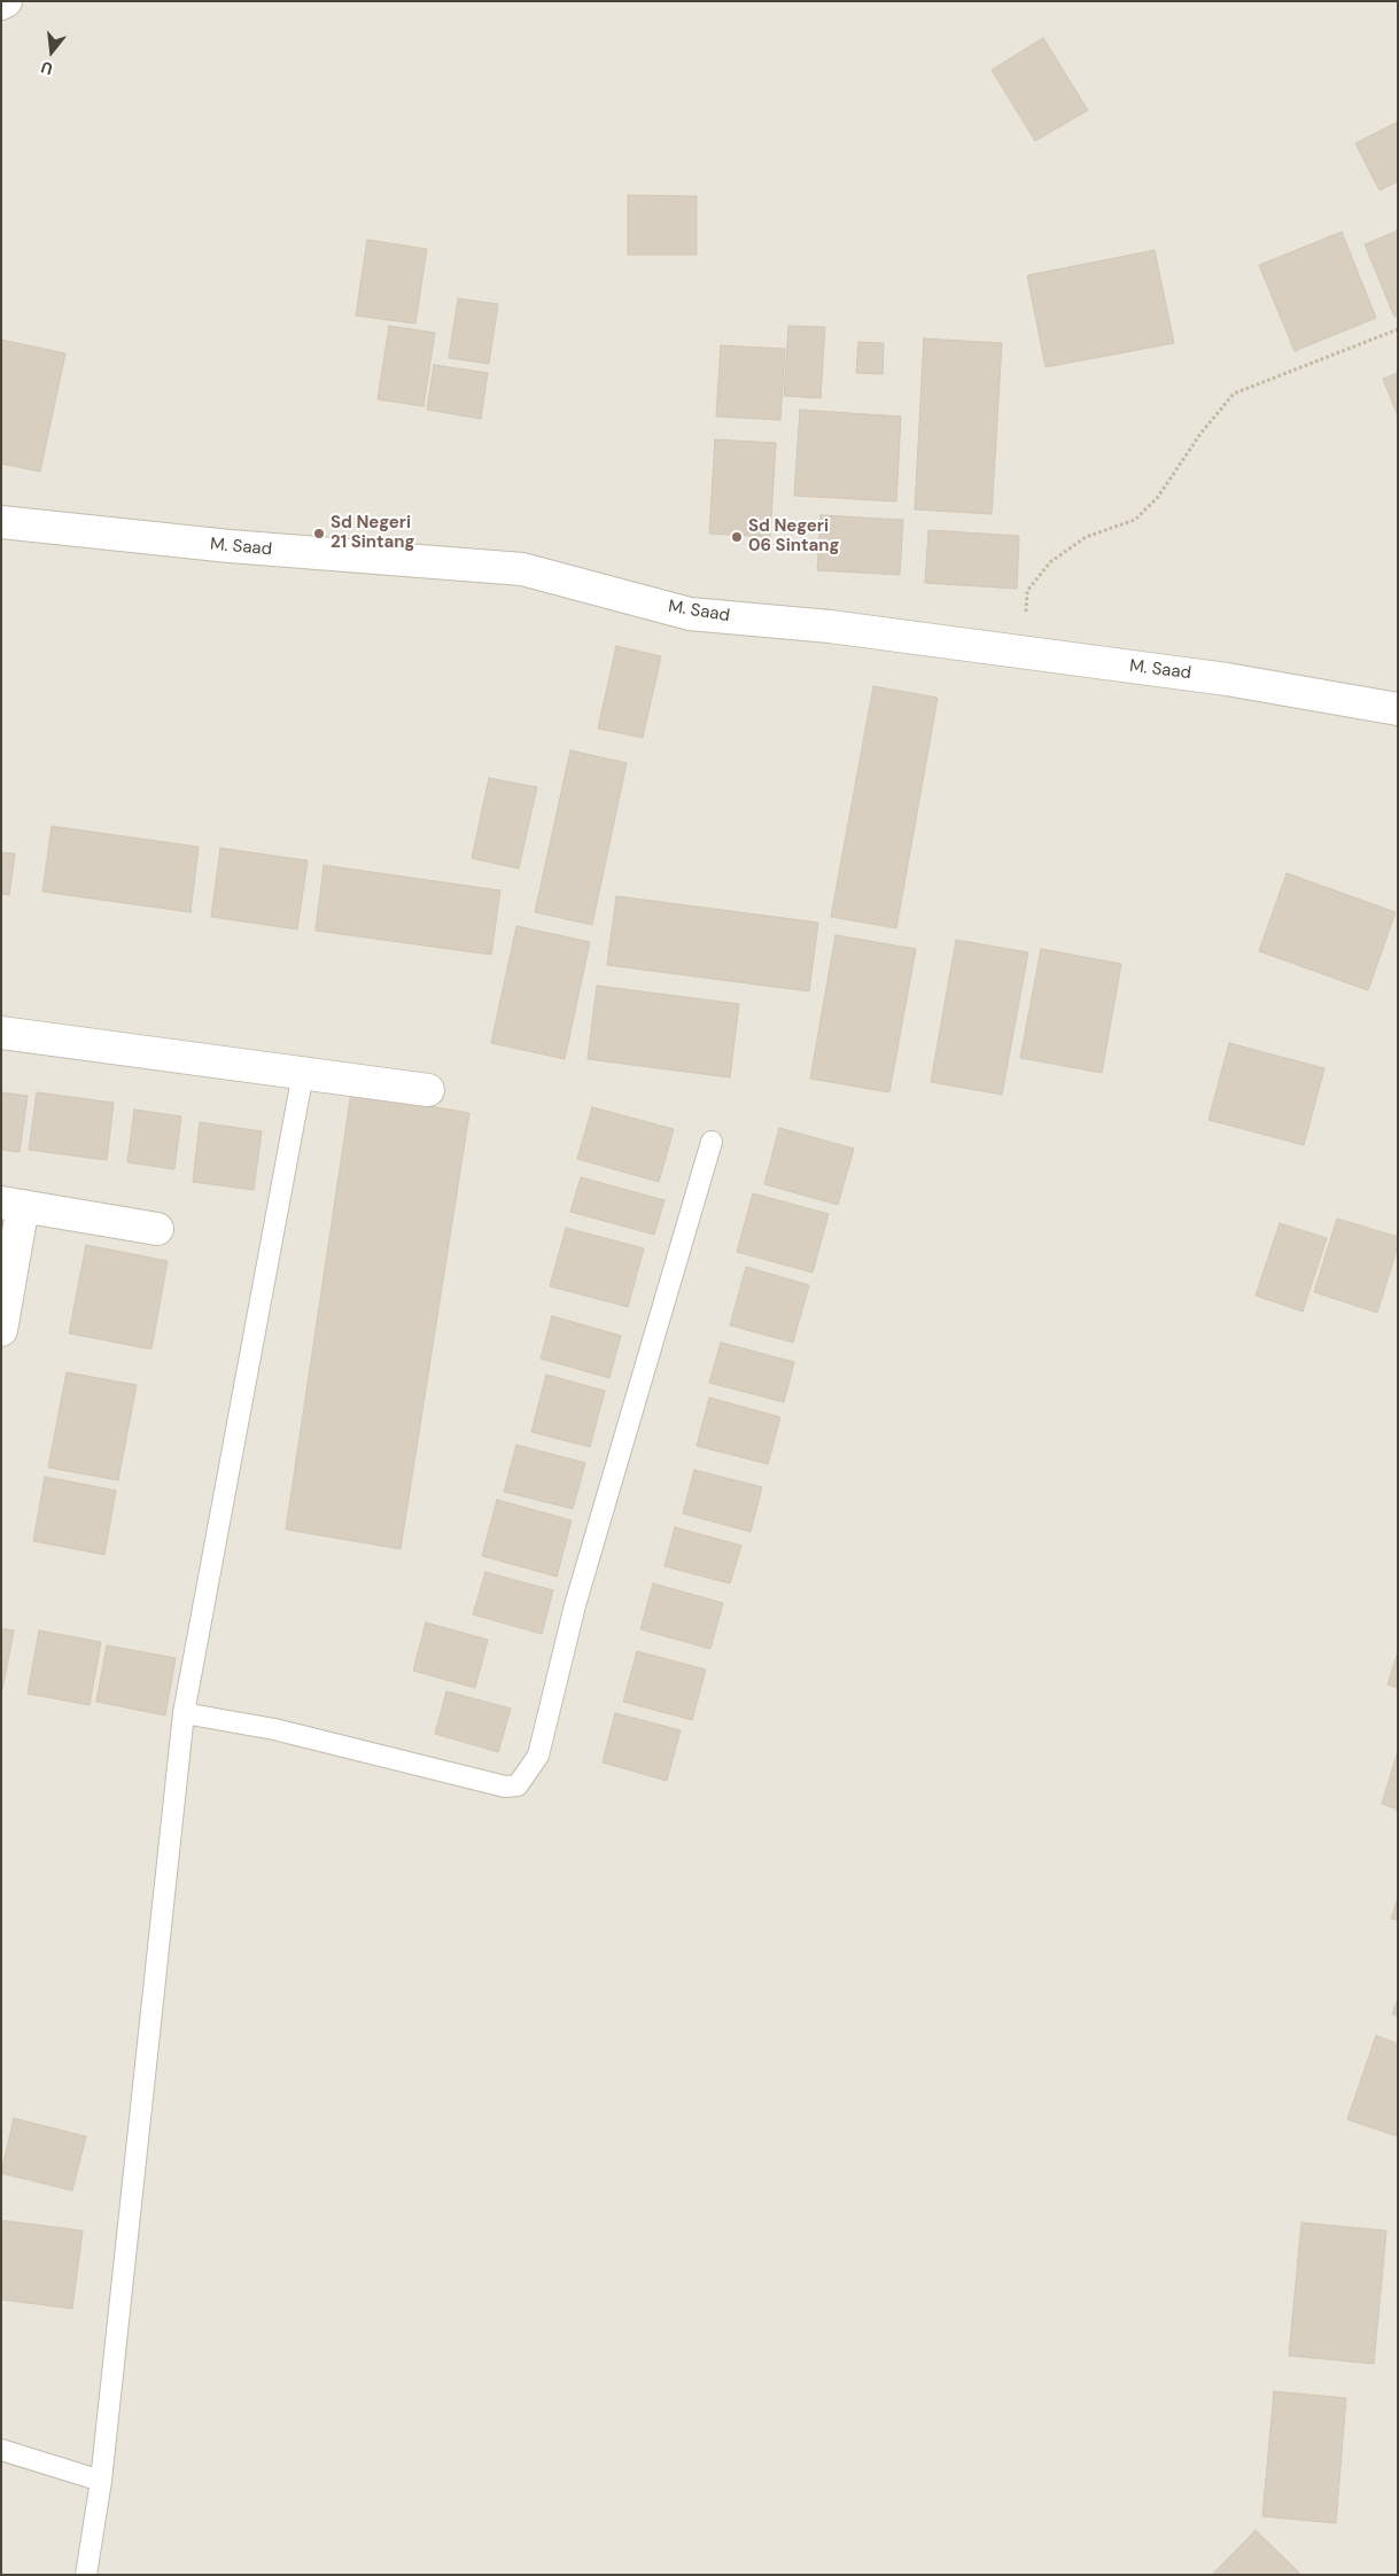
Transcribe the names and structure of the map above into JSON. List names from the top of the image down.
{
  "streets": {
    "street": ["M. Saad"]
  },
  "places": ["Sd Negeri 21 Sintang", "Sd Negeri 06 Sintang"],
  "north": "bottom"
}
